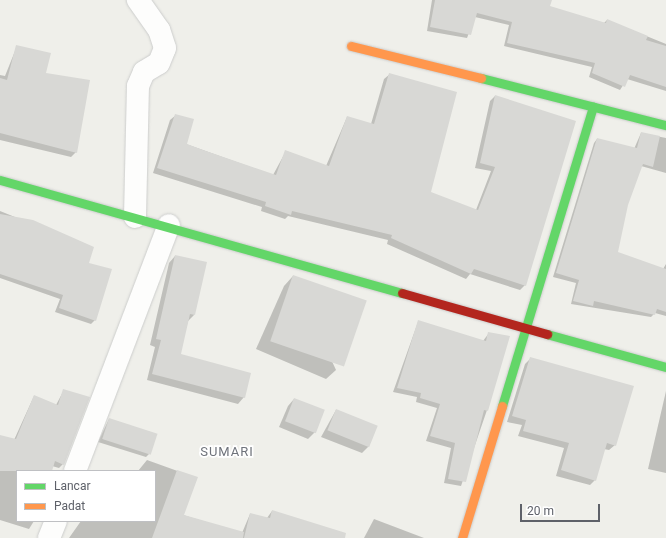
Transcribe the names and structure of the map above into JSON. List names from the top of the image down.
{
  "districts": ["SUMARI"],
  "legend": ["Lancar", "Padat"],
  "scale_bar": "20 m"
}
